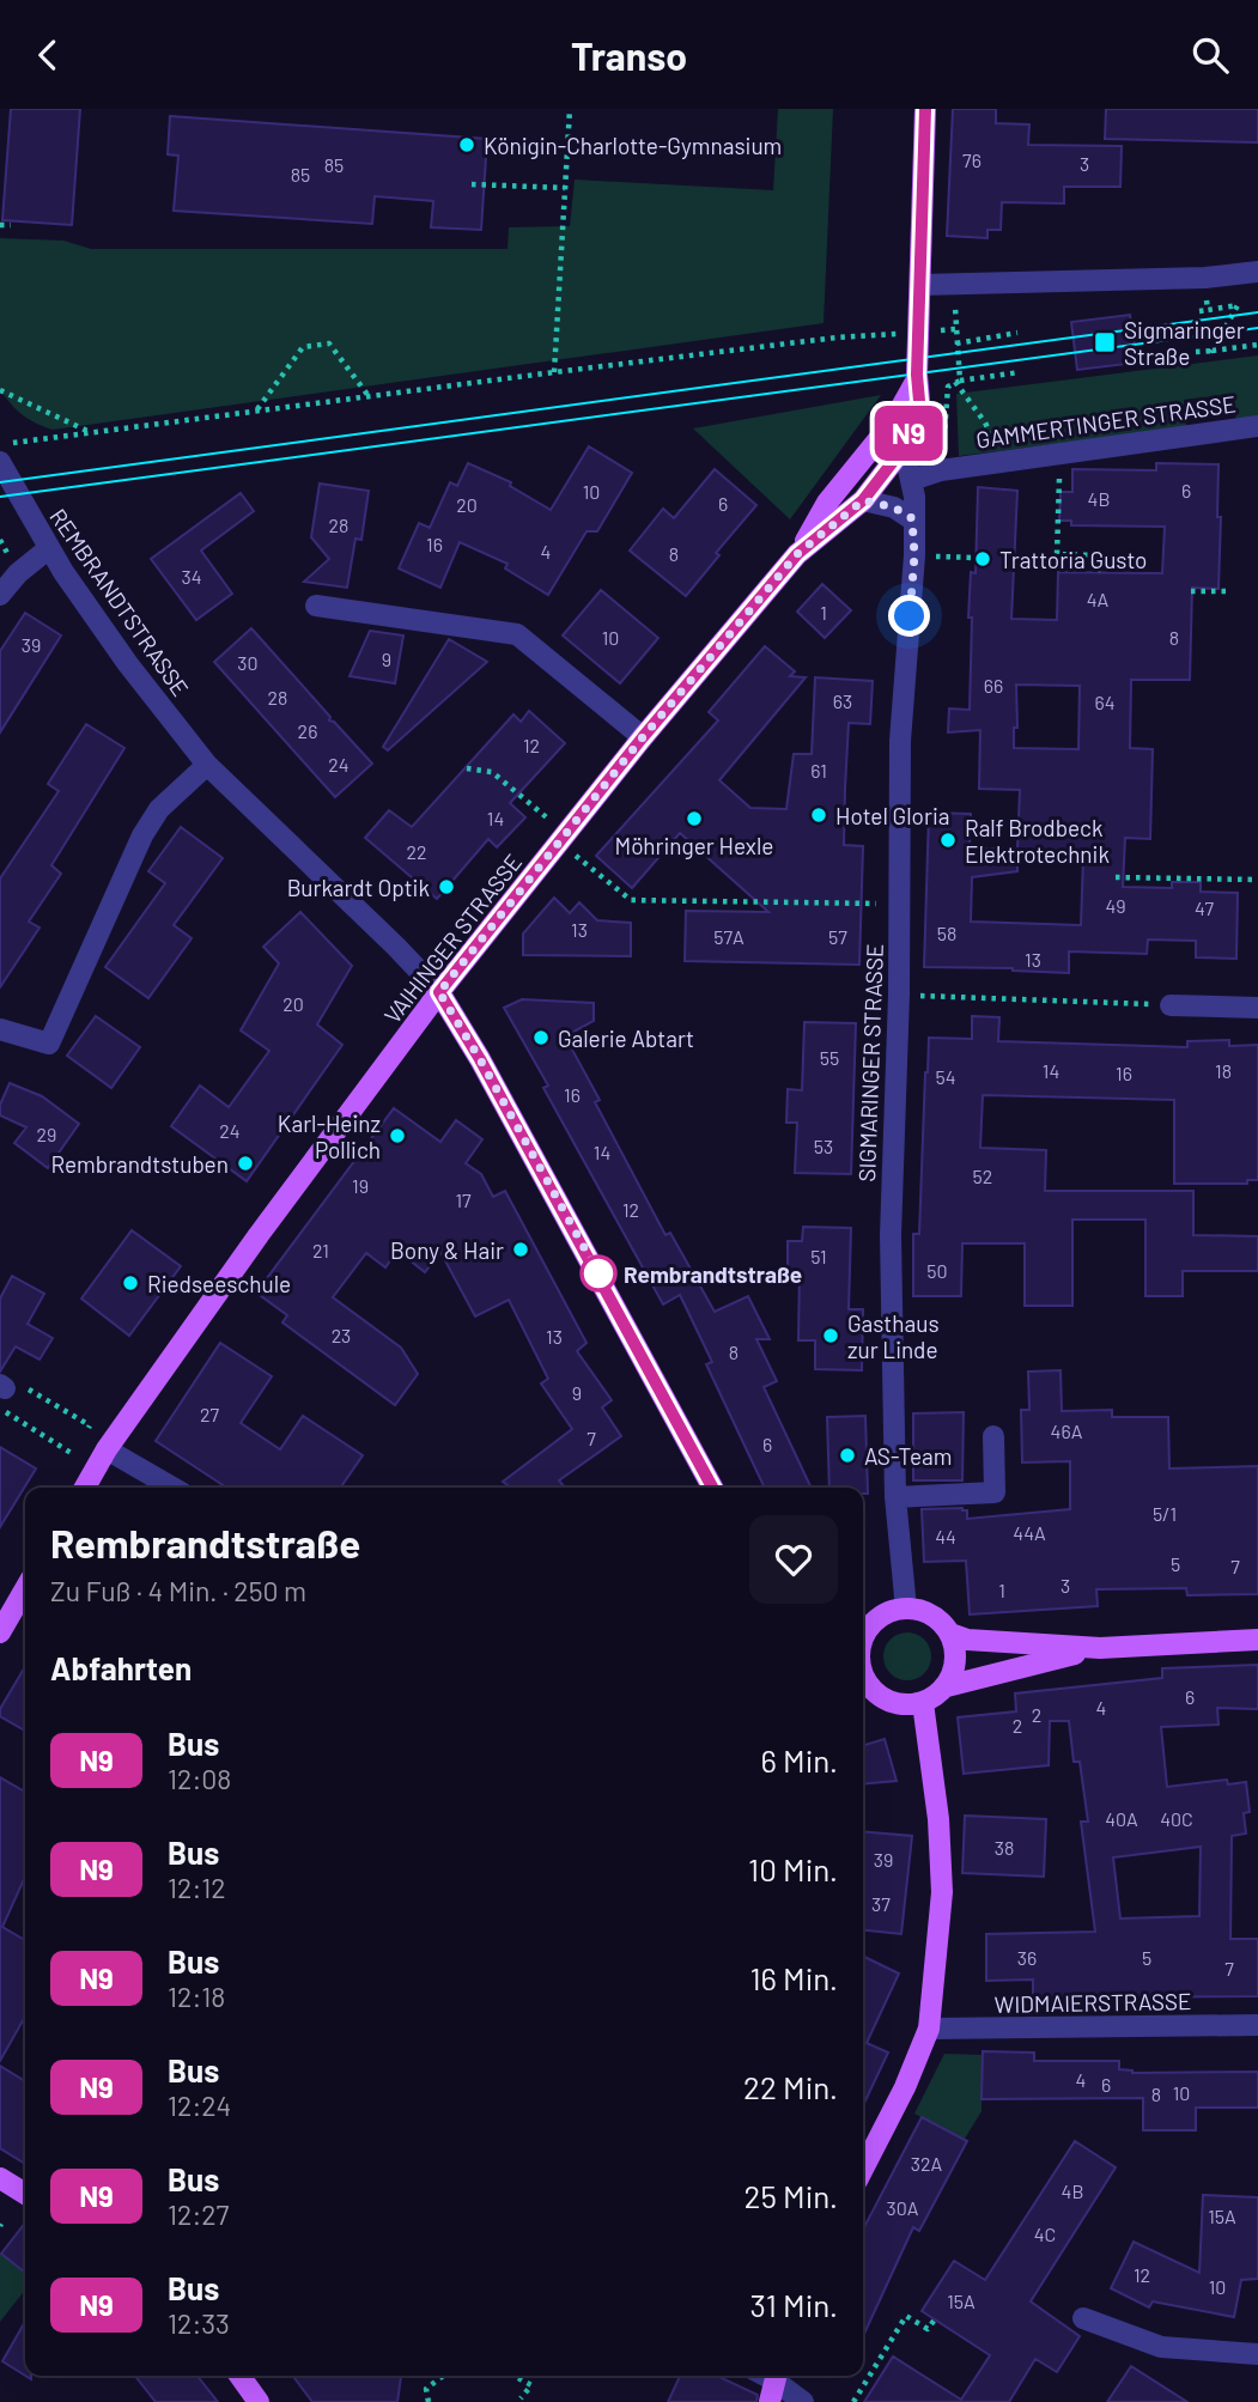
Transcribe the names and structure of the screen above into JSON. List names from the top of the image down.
{
  "streets": {
    "main road": ["REMBRANDTSTRASSE", "VAIHINGER STRASSE"],
    "street": ["GAMMERTINGER STRASSE", "SIGMARINGER STRASSE", "WIDMAIERSTRASSE"]
  },
  "crossings": [
    ["GAMMERTINGER STRASSE", "SIGMARINGER STRASSE"],
    ["REMBRANDTSTRASSE", "VAIHINGER STRASSE"],
    ["VAIHINGER STRASSE", "SIGMARINGER STRASSE"]
  ],
  "places": {
    "other": [
      "Königin-Charlotte-Gymnasium",
      "Trattoria Gusto",
      "Hotel Gloria",
      "Möhringer Hexle",
      "Ralf Brodbeck Elektrotechnik",
      "Burkardt Optik",
      "Galerie Abtart",
      "Karl-Heinz Pollich",
      "Rembrandtstuben",
      "Bony & Hair",
      "Rembrandtstraße",
      "Riedseeschule",
      "Gasthaus zur Linde",
      "AS-Team"
    ],
    "transit": ["Sigmaringer Straße"]
  },
  "lines": ["bus line N9"],
  "house_numbers": [
    "76",
    "3",
    "85",
    "85",
    "6",
    "10",
    "4B",
    "6",
    "20",
    "28",
    "16",
    "4",
    "8",
    "34",
    "4A",
    "1",
    "10",
    "8",
    "39",
    "9",
    "30",
    "66",
    "28",
    "63",
    "64",
    "26",
    "12",
    "24",
    "61",
    "14",
    "22",
    "49",
    "47",
    "13",
    "58",
    "57A",
    "57",
    "13",
    "20",
    "55",
    "14",
    "18",
    "16",
    "54",
    "16",
    "24",
    "29",
    "53",
    "14",
    "52",
    "19",
    "17",
    "12",
    "21",
    "51",
    "50",
    "23",
    "13",
    "8",
    "9",
    "27",
    "46A",
    "7",
    "6",
    "5/1",
    "44A",
    "44",
    "5",
    "7",
    "3",
    "1",
    "6",
    "4",
    "2",
    "2",
    "40A",
    "40C",
    "38",
    "39",
    "37",
    "36",
    "5",
    "7",
    "4",
    "6",
    "10",
    "8",
    "32A",
    "4B",
    "30A",
    "15A",
    "4C",
    "12",
    "10",
    "15A"
  ],
  "page": {
    "header": "Transo",
    "on_map": "N9",
    "heading": [
      ["Rembrandtstraße", "Zu Fuß · 4 Min. · 250 m"],
      "Abfahrten"
    ],
    "list": [
      {
        "mark": "N9",
        "name": "Bus",
        "note": "12:08",
        "value": "6 Min."
      },
      {
        "mark": "N9",
        "name": "Bus",
        "note": "12:12",
        "value": "10 Min."
      },
      {
        "mark": "N9",
        "name": "Bus",
        "note": "12:18",
        "value": "16 Min."
      },
      {
        "mark": "N9",
        "name": "Bus",
        "note": "12:24",
        "value": "22 Min."
      },
      {
        "mark": "N9",
        "name": "Bus",
        "note": "12:27",
        "value": "25 Min."
      },
      {
        "mark": "N9",
        "name": "Bus",
        "note": "12:33",
        "value": "31 Min."
      }
    ]
  }
}
